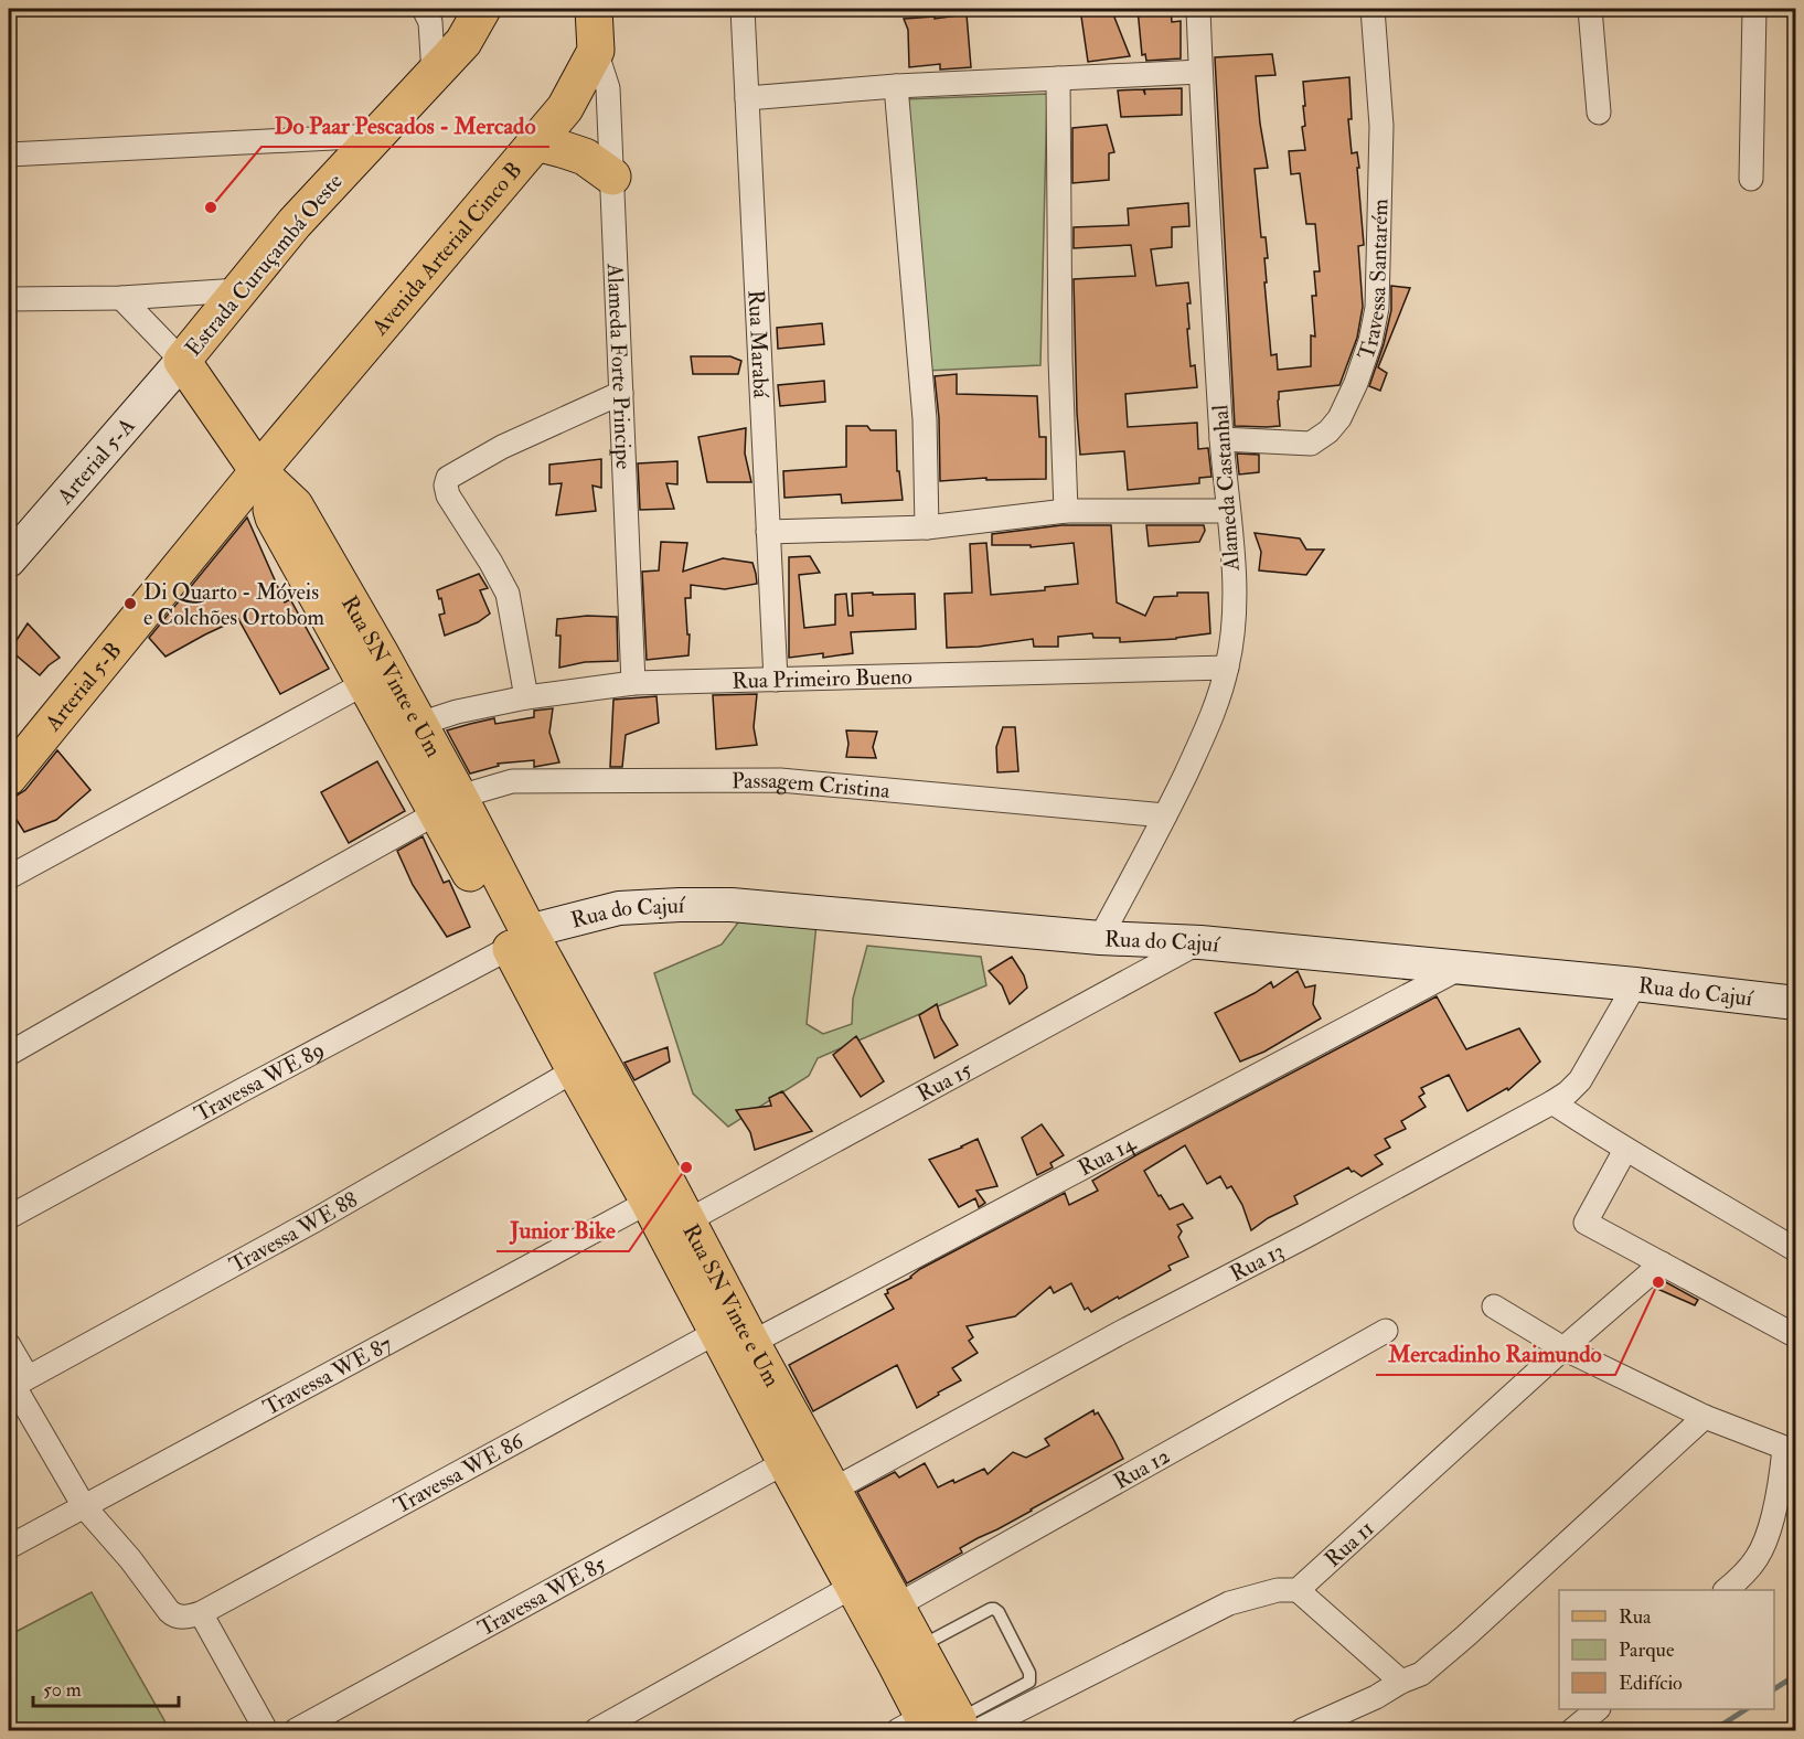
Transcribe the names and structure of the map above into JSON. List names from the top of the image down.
{
  "streets": {
    "main road": [
      "Avenida Arterial Cinco B",
      "Estrada Curuçambá Oeste",
      "Rua SN Vinte e Um",
      "Arterial 5-B"
    ],
    "street": [
      "Travessa Santarém",
      "Rua Marabá",
      "Alameda Forte Principe",
      "Arterial 5-A",
      "Alameda Castanhal",
      "Rua Primeiro Bueno",
      "Passagem Cristina",
      "Rua do Cajuí",
      "Travessa WE 89",
      "Rua 15",
      "Rua 14",
      "Travessa WE 88",
      "Rua 13",
      "Travessa WE 87",
      "Rua 12",
      "Travessa WE 86",
      "Rua 11",
      "Travessa WE 85"
    ]
  },
  "crossings": [
    ["Avenida Arterial Cinco B", "Estrada Curuçambá Oeste"],
    ["Avenida Arterial Cinco B", "Alameda Forte Principe"],
    ["Avenida Arterial Cinco B", "Rua SN Vinte e Um"],
    ["Avenida Arterial Cinco B", "Arterial 5-B"],
    ["Estrada Curuçambá Oeste", "Arterial 5-A"],
    ["Estrada Curuçambá Oeste", "Rua SN Vinte e Um"],
    ["Estrada Curuçambá Oeste", "Arterial 5-B"],
    ["Travessa Santarém", "Alameda Castanhal"],
    ["Rua Marabá", "Rua Primeiro Bueno"],
    ["Alameda Forte Principe", "Rua Primeiro Bueno"],
    ["Alameda Castanhal", "Rua Primeiro Bueno"],
    ["Alameda Castanhal", "Passagem Cristina"],
    ["Alameda Castanhal", "Rua do Cajuí"],
    ["Rua SN Vinte e Um", "Rua Primeiro Bueno"],
    ["Rua SN Vinte e Um", "Arterial 5-B"],
    ["Rua SN Vinte e Um", "Passagem Cristina"],
    ["Rua SN Vinte e Um", "Rua do Cajuí"],
    ["Rua SN Vinte e Um", "Travessa WE 89"],
    ["Rua SN Vinte e Um", "Rua 15"],
    ["Rua SN Vinte e Um", "Rua 14"],
    ["Rua SN Vinte e Um", "Travessa WE 88"],
    ["Rua SN Vinte e Um", "Rua 13"],
    ["Rua SN Vinte e Um", "Travessa WE 87"],
    ["Rua SN Vinte e Um", "Rua 12"],
    ["Rua SN Vinte e Um", "Travessa WE 86"],
    ["Rua SN Vinte e Um", "Travessa WE 85"],
    ["Rua do Cajuí", "Travessa WE 89"],
    ["Rua do Cajuí", "Rua 15"],
    ["Rua do Cajuí", "Rua 14"],
    ["Rua do Cajuí", "Rua 13"]
  ],
  "places": [
    "Do Paar Pescados - Mercado",
    "Di Quarto - Móveis e Colchões Ortobom",
    "Junior Bike",
    "Mercadinho Raimundo"
  ],
  "legend": ["Rua", "Parque", "Edifício"],
  "scale_bar": "50 m"
}
